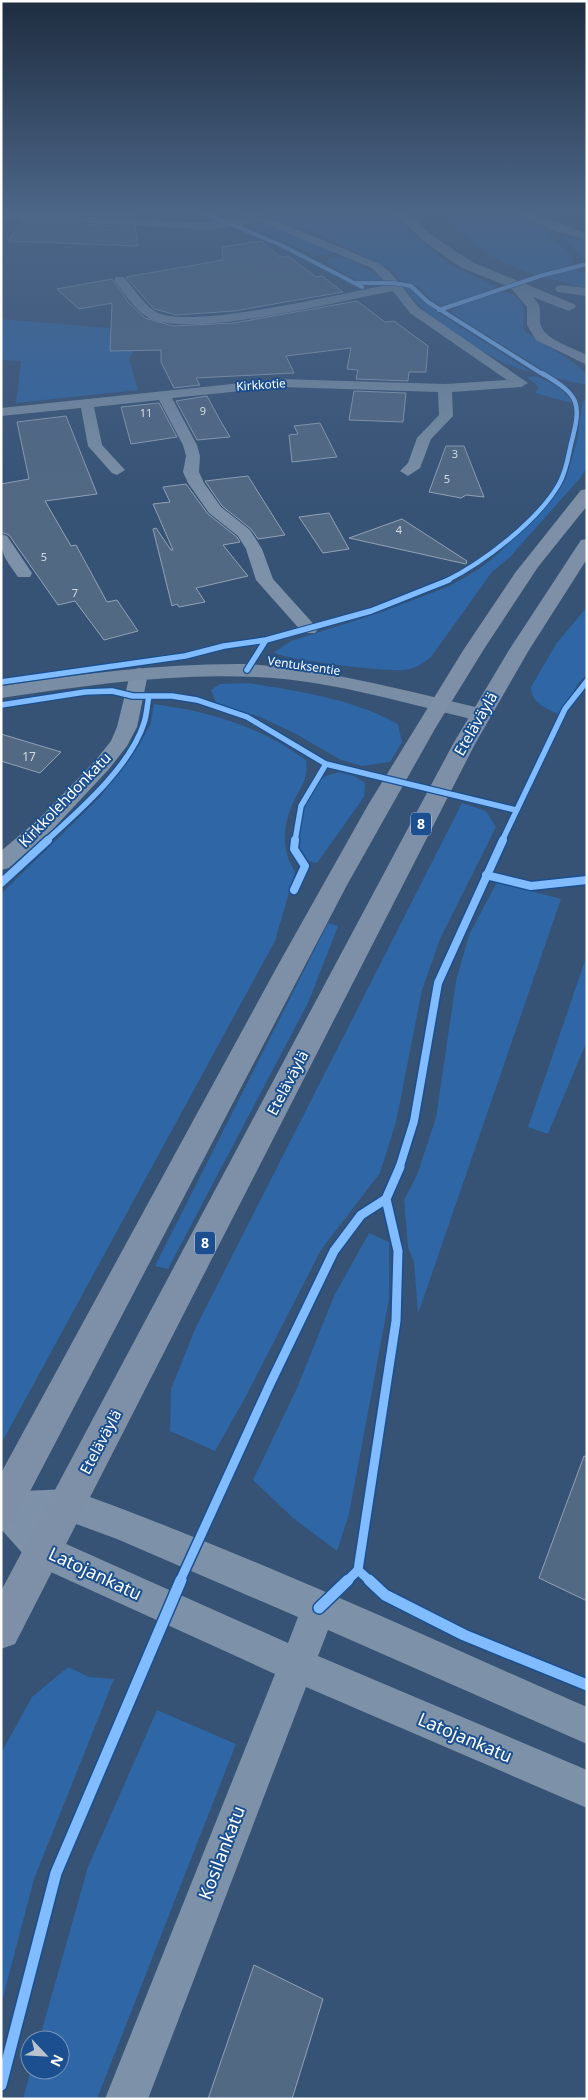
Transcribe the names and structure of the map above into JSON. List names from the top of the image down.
{
  "streets": {
    "highway": ["Eteläväylä", "8"],
    "main road": ["Ventuksentie"],
    "street": [
      "Kirkkotie",
      "Kirkkolehdonkatu",
      "Latojankatu",
      "Kosilankatu"
    ]
  },
  "crossings": [
    ["Ventuksentie", "Eteläväylä"],
    ["Ventuksentie", "Kirkkolehdonkatu"],
    ["Eteläväylä", "Latojankatu"],
    ["Latojankatu", "Kosilankatu"]
  ],
  "house_numbers": [
    "9",
    "11",
    "3",
    "5",
    "4",
    "5",
    "7",
    "17"
  ],
  "north": "bottom right"
}
